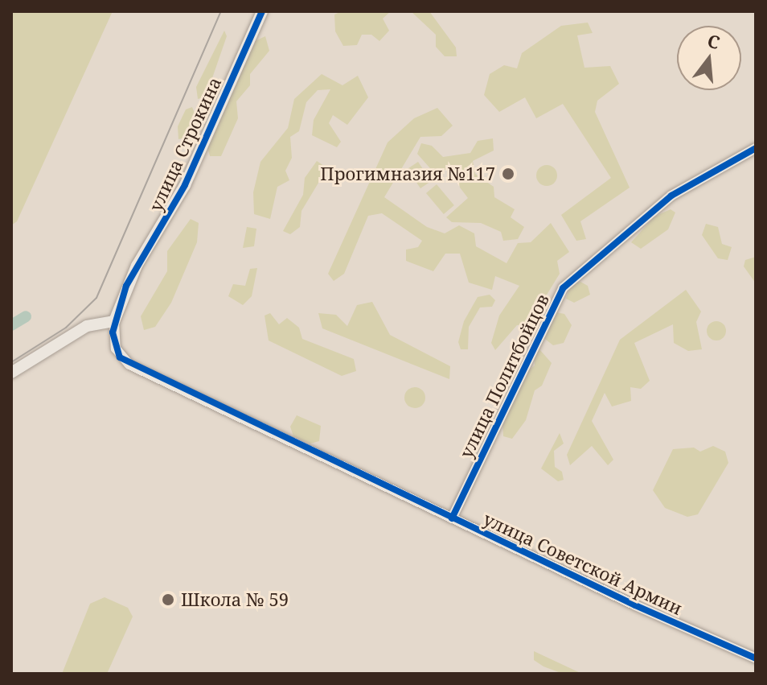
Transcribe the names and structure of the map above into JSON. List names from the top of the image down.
{
  "streets": {
    "street": ["улица Строкина", "улица Политбойцов", "улица Советской Армии"]
  },
  "crossings": [
    ["улица Строкина", "улица Советской Армии"],
    ["улица Политбойцов", "улица Советской Армии"]
  ],
  "places": ["Прогимназия №117", "Школа № 59"],
  "north": "top"
}
